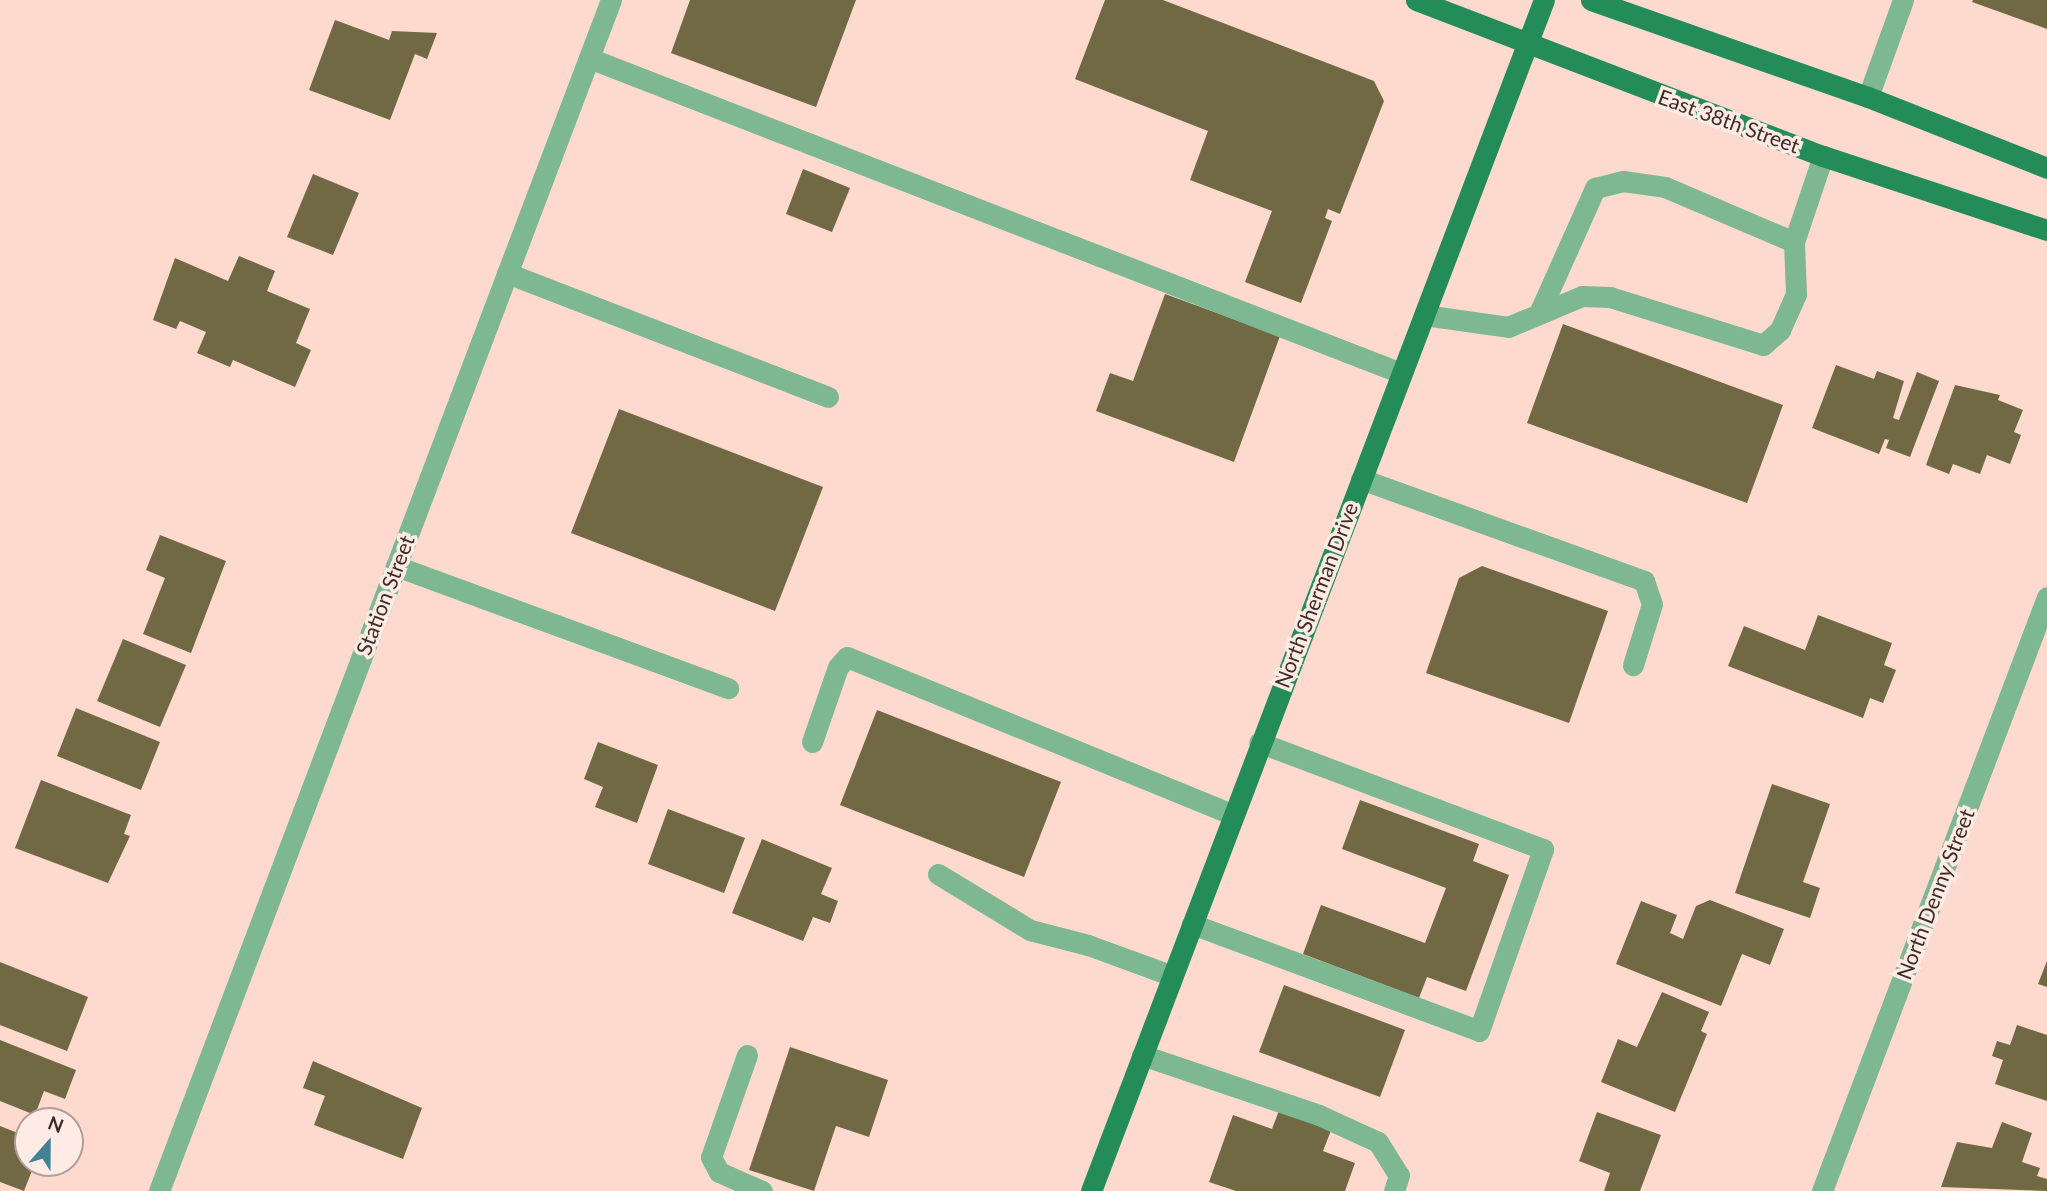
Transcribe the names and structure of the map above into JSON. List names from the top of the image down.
{
  "streets": {
    "main road": ["East 38th Street", "North Sherman Drive"],
    "street": ["Station Street", "North Denny Street"]
  },
  "crossings": [
    ["East 38th Street", "North Sherman Drive"]
  ],
  "north": "top"
}
